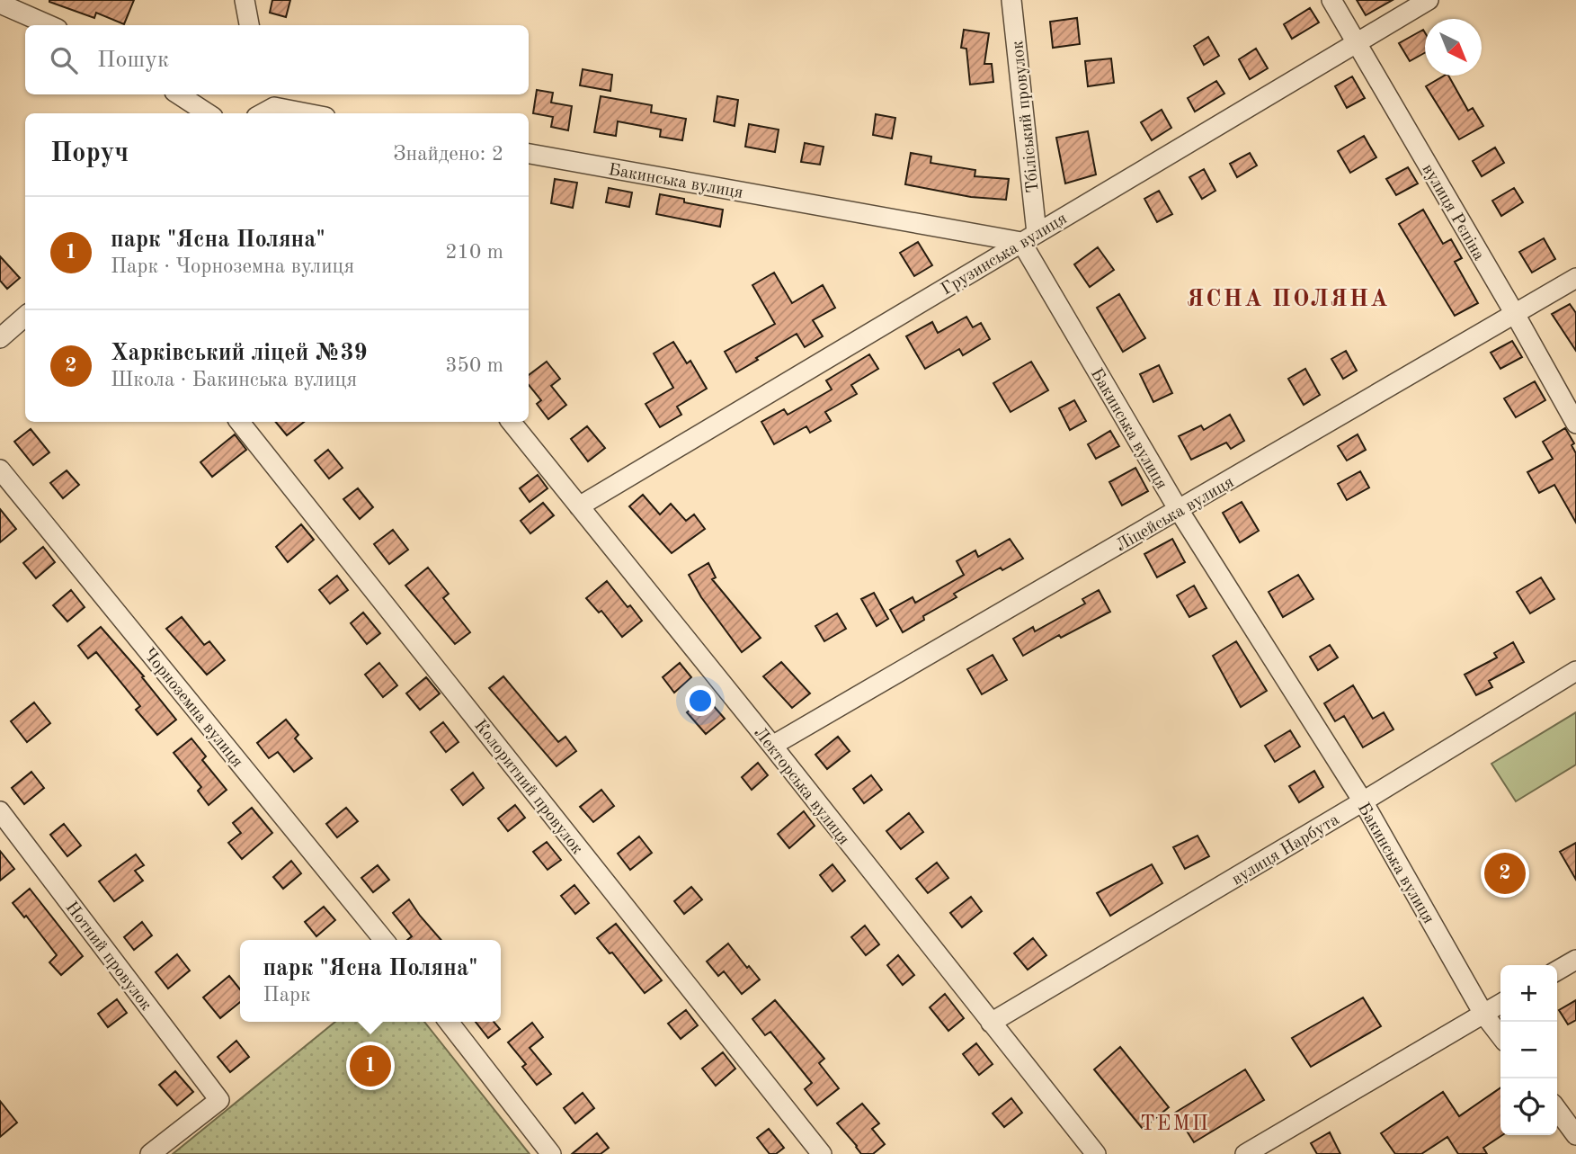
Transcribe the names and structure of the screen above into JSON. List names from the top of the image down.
{
  "streets": {
    "street": [
      "Тбіліський провулок",
      "Бакинська вулиця",
      "вулиця Рєпіна",
      "Грузинська вулиця",
      "Ліцейська вулиця",
      "Чорноземна вулиця",
      "Лекторська вулиця",
      "Колоритний провулок",
      "вулиця Нарбута",
      "Нотний провулок"
    ]
  },
  "crossings": [
    ["Тбіліський провулок", "Бакинська вулиця"],
    ["Тбіліський провулок", "Грузинська вулиця"],
    ["Бакинська вулиця", "Грузинська вулиця"],
    ["Бакинська вулиця", "Ліцейська вулиця"],
    ["Бакинська вулиця", "вулиця Нарбута"],
    ["вулиця Рєпіна", "Грузинська вулиця"],
    ["вулиця Рєпіна", "Ліцейська вулиця"],
    ["Грузинська вулиця", "Лекторська вулиця"],
    ["Ліцейська вулиця", "Лекторська вулиця"],
    ["Лекторська вулиця", "вулиця Нарбута"]
  ],
  "districts": ["ЯСНА ПОЛЯНА", "ТЕМП"],
  "north": "bottom right",
  "page": {
    "search": "Пошук",
    "heading": ["Поруч", "Знайдено: 2"],
    "list": [
      {
        "mark": "1",
        "name": "парк \"Ясна Поляна\"",
        "note": "Парк · Чорноземна вулиця",
        "value": "210 m"
      },
      {
        "mark": "2",
        "name": "Харківський ліцей №39",
        "note": "Школа · Бакинська вулиця",
        "value": "350 m"
      }
    ],
    "pins": ["2", "1"],
    "popup": ["парк \"Ясна Поляна\"", "Парк"],
    "map_buttons": ["+", "−"]
  }
}
